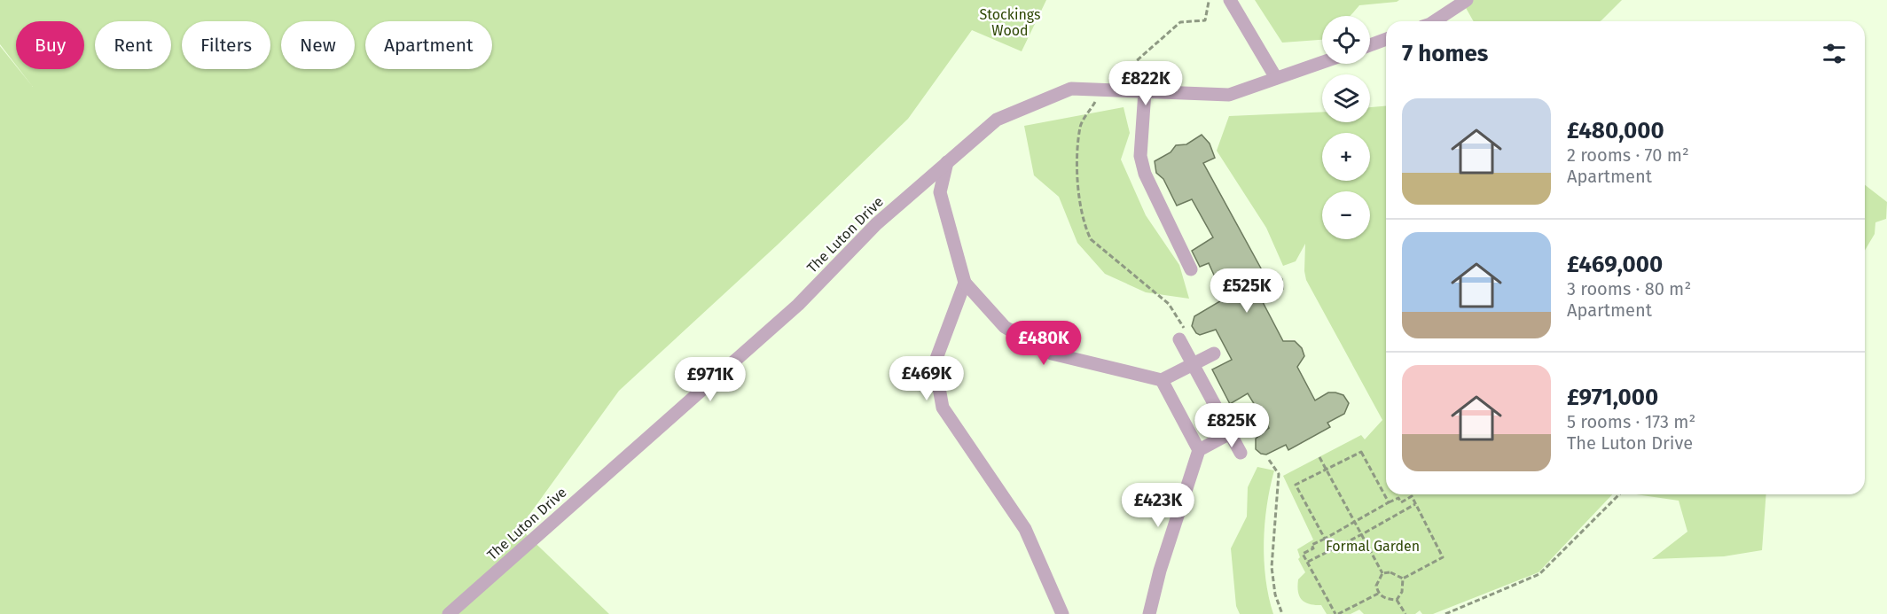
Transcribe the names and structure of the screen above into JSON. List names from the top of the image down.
{
  "streets": {
    "street": ["The Luton Drive"]
  },
  "parks": ["Stockings Wood", "Formal Garden"],
  "page": {
    "map_buttons": ["+", "−"],
    "chip": [
      "Buy",
      "Rent",
      "Filters",
      "New",
      "Apartment"
    ],
    "heading": "7 homes",
    "price": [
      "£822K",
      "£525K",
      "£480K",
      "£469K",
      "£971K",
      "£825K",
      "£423K"
    ],
    "list": [
      {
        "name": "£480,000",
        "note": "2 rooms · 70 m² · Apartment"
      },
      {
        "name": "£469,000",
        "note": "3 rooms · 80 m² · Apartment"
      },
      {
        "name": "£971,000",
        "note": "5 rooms · 173 m² · The Luton Drive"
      }
    ]
  }
}
